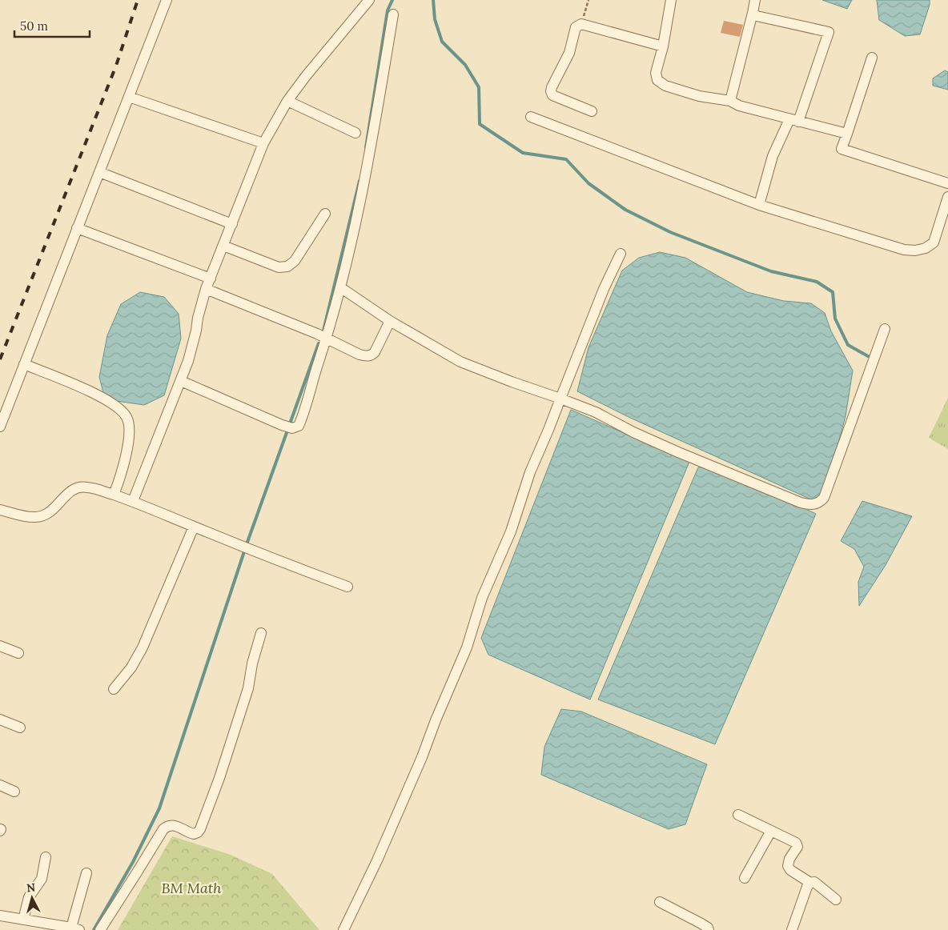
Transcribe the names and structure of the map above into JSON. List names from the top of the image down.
{
  "parks": ["BM Math"],
  "scale_bar": "50 m",
  "north": "top"
}
